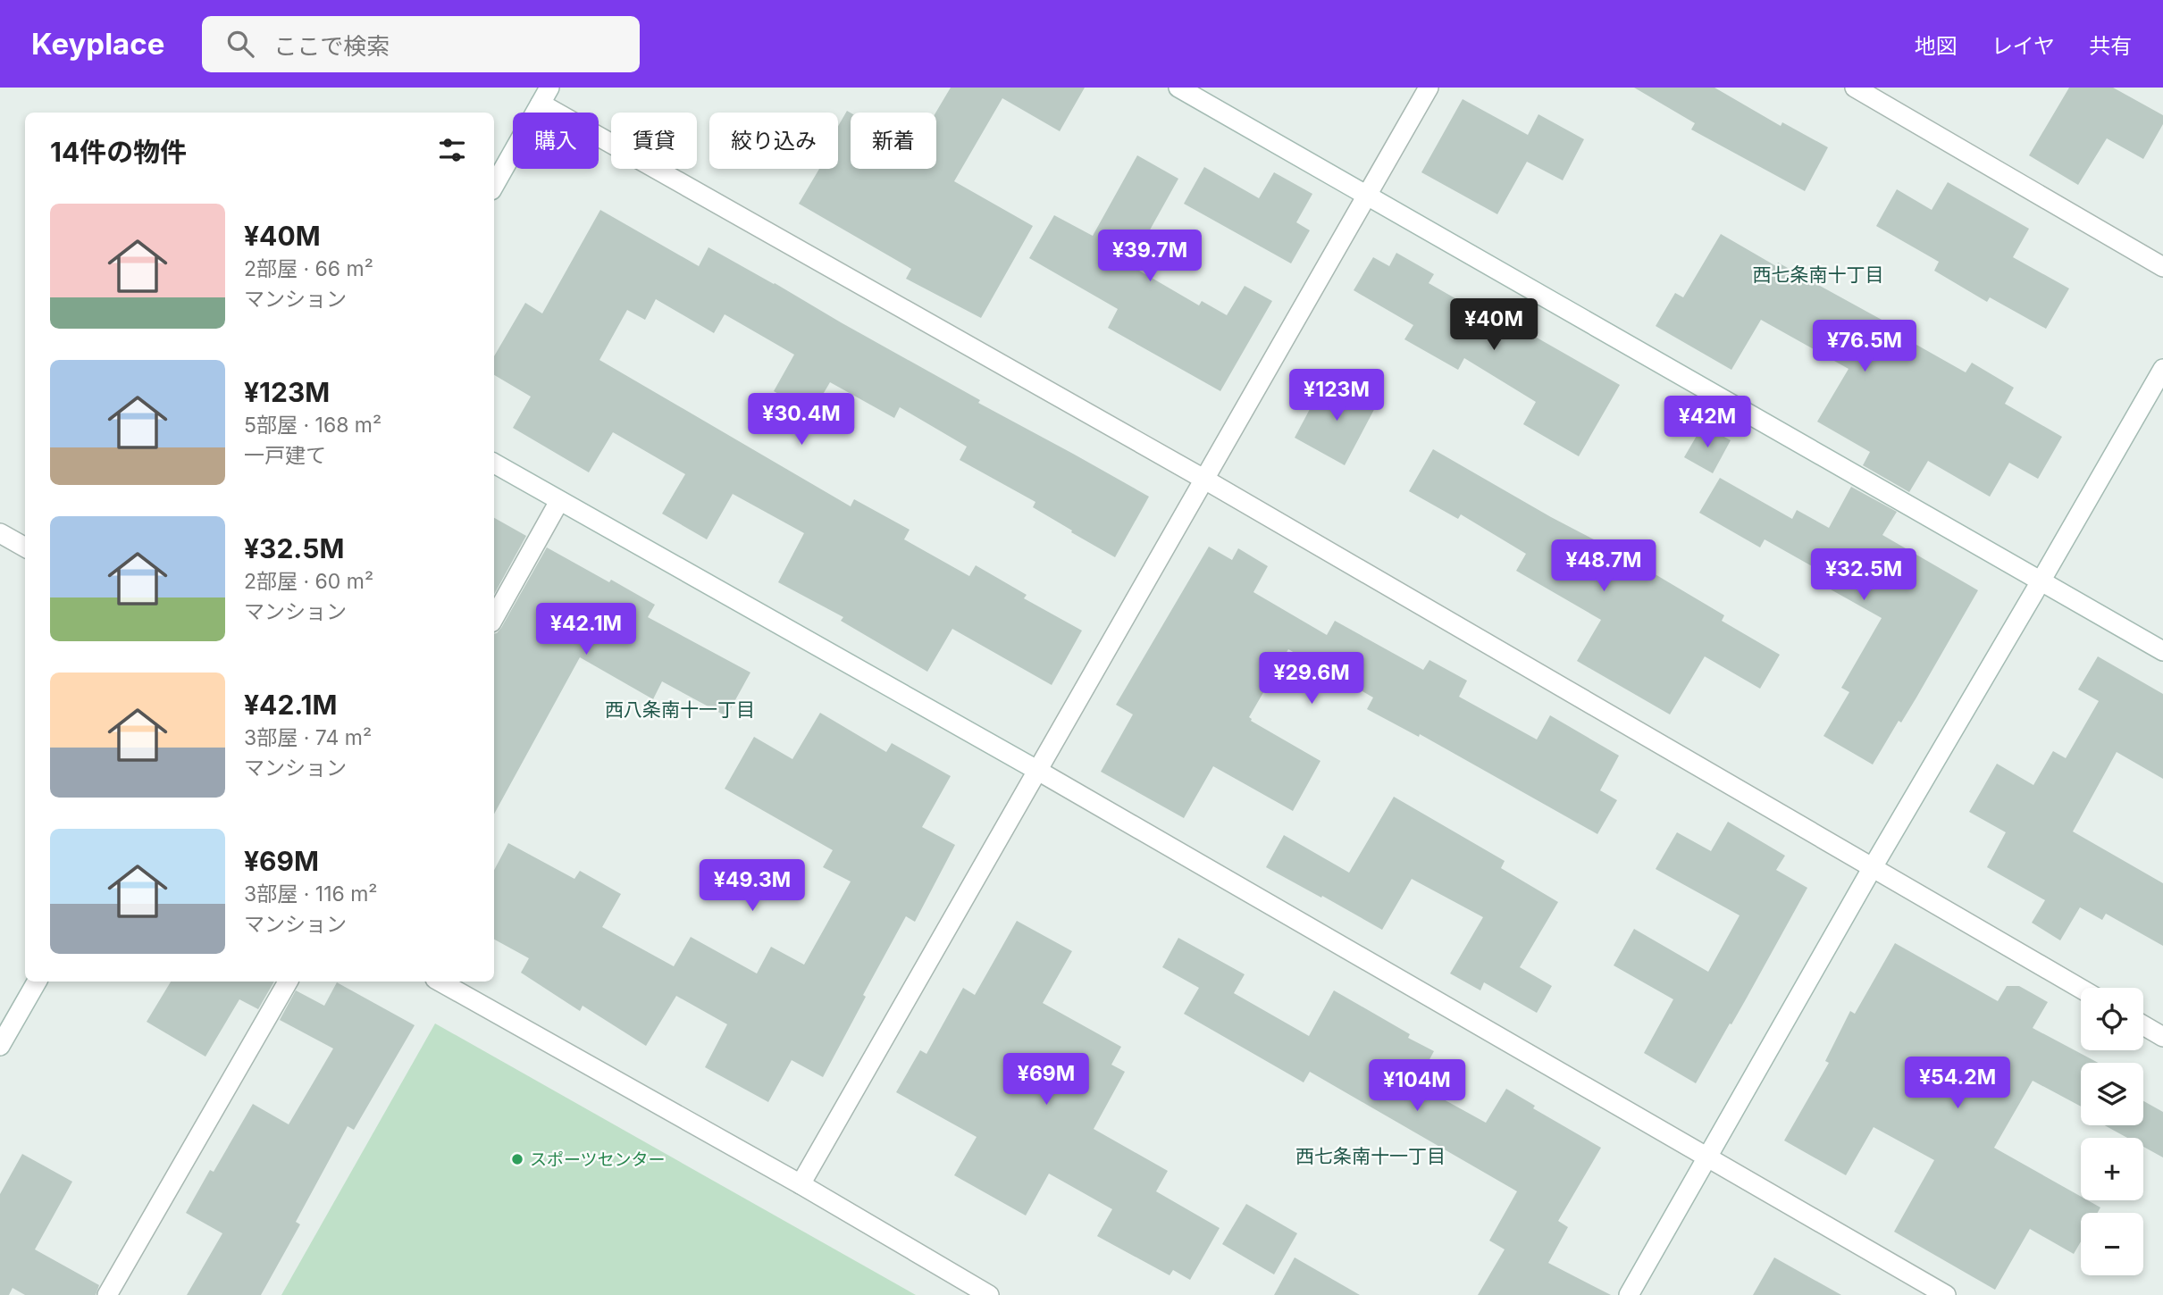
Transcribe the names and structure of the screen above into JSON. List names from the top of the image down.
{
  "districts": ["西七条南十丁目", "西八条南十一丁目", "西七条南十一丁目"],
  "places": ["スポーツセンター"],
  "page": {
    "header": "Keyplace",
    "search": "ここで検索",
    "nav": ["地図", "レイヤ", "共有"],
    "chip": [
      "購入",
      "賃貸",
      "絞り込み",
      "新着"
    ],
    "heading": "14件の物件",
    "list": [
      {
        "name": "¥40M",
        "note": "2部屋 · 66 m² · マンション"
      },
      {
        "name": "¥123M",
        "note": "5部屋 · 168 m² · 一戸建て"
      },
      {
        "name": "¥32.5M",
        "note": "2部屋 · 60 m² · マンション"
      },
      {
        "name": "¥42.1M",
        "note": "3部屋 · 74 m² · マンション"
      },
      {
        "name": "¥69M",
        "note": "3部屋 · 116 m² · マンション"
      }
    ],
    "price": [
      "¥39.7M",
      "¥40M",
      "¥76.5M",
      "¥123M",
      "¥30.4M",
      "¥42M",
      "¥48.7M",
      "¥32.5M",
      "¥42.1M",
      "¥29.6M",
      "¥49.3M",
      "¥69M",
      "¥54.2M",
      "¥104M"
    ],
    "map_buttons": ["+", "−"]
  }
}
